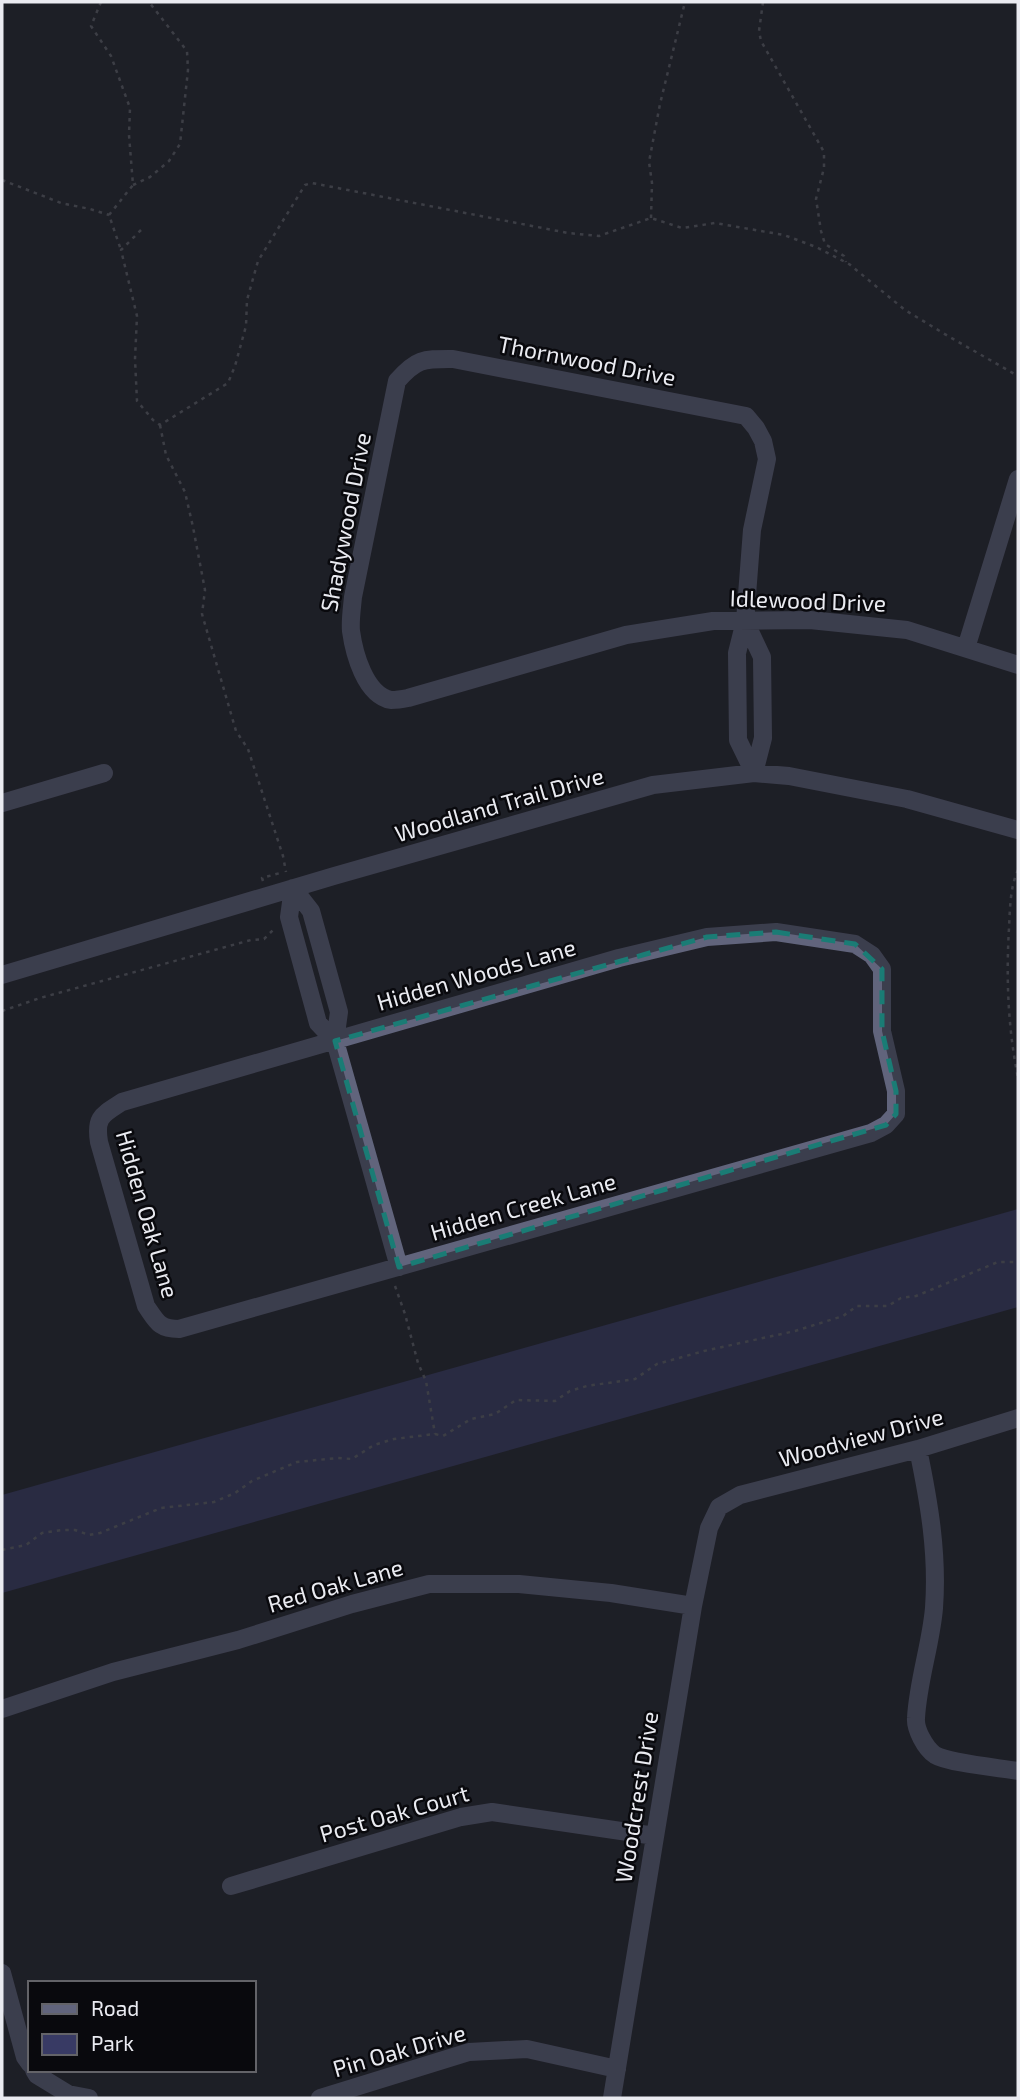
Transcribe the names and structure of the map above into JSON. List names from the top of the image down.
{
  "streets": {
    "street": [
      "Thornwood Drive",
      "Shadywood Drive",
      "Idlewood Drive",
      "Woodland Trail Drive",
      "Hidden Woods Lane",
      "Hidden Creek Lane",
      "Hidden Oak Lane",
      "Woodview Drive",
      "Red Oak Lane",
      "Woodcrest Drive",
      "Post Oak Court",
      "Pin Oak Drive"
    ]
  },
  "crossings": [
    ["Thornwood Drive", "Shadywood Drive"],
    ["Thornwood Drive", "Idlewood Drive"],
    ["Shadywood Drive", "Idlewood Drive"],
    ["Hidden Woods Lane", "Hidden Creek Lane"],
    ["Hidden Woods Lane", "Hidden Oak Lane"],
    ["Hidden Creek Lane", "Hidden Oak Lane"],
    ["Woodview Drive", "Woodcrest Drive"],
    ["Red Oak Lane", "Woodcrest Drive"],
    ["Woodcrest Drive", "Post Oak Court"],
    ["Woodcrest Drive", "Pin Oak Drive"]
  ],
  "legend": ["Road", "Park"]
}
